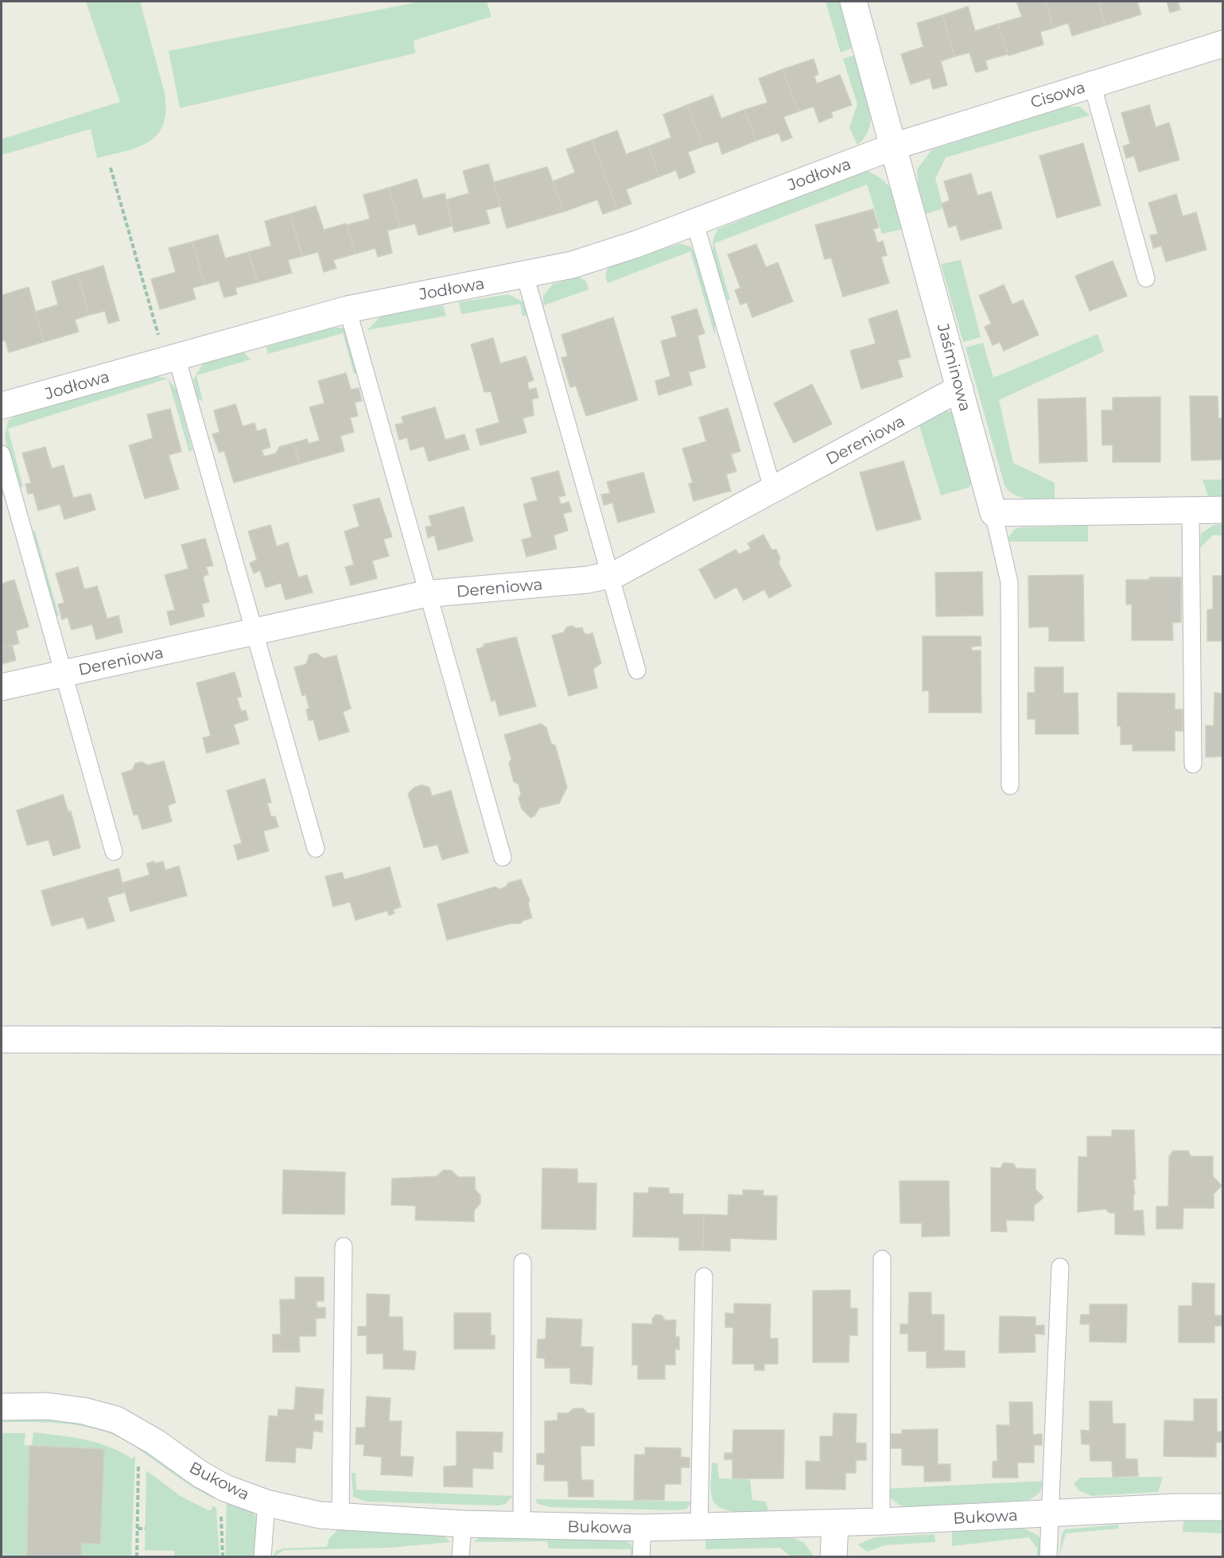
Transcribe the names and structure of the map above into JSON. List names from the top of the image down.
{
  "streets": {
    "street": [
      "Cisowa",
      "Jodłowa",
      "Jaśminowa",
      "Dereniowa",
      "Bukowa"
    ]
  },
  "crossings": [
    ["Cisowa", "Jodłowa"],
    ["Cisowa", "Jaśminowa"],
    ["Jodłowa", "Jaśminowa"],
    ["Jaśminowa", "Dereniowa"]
  ]
}
